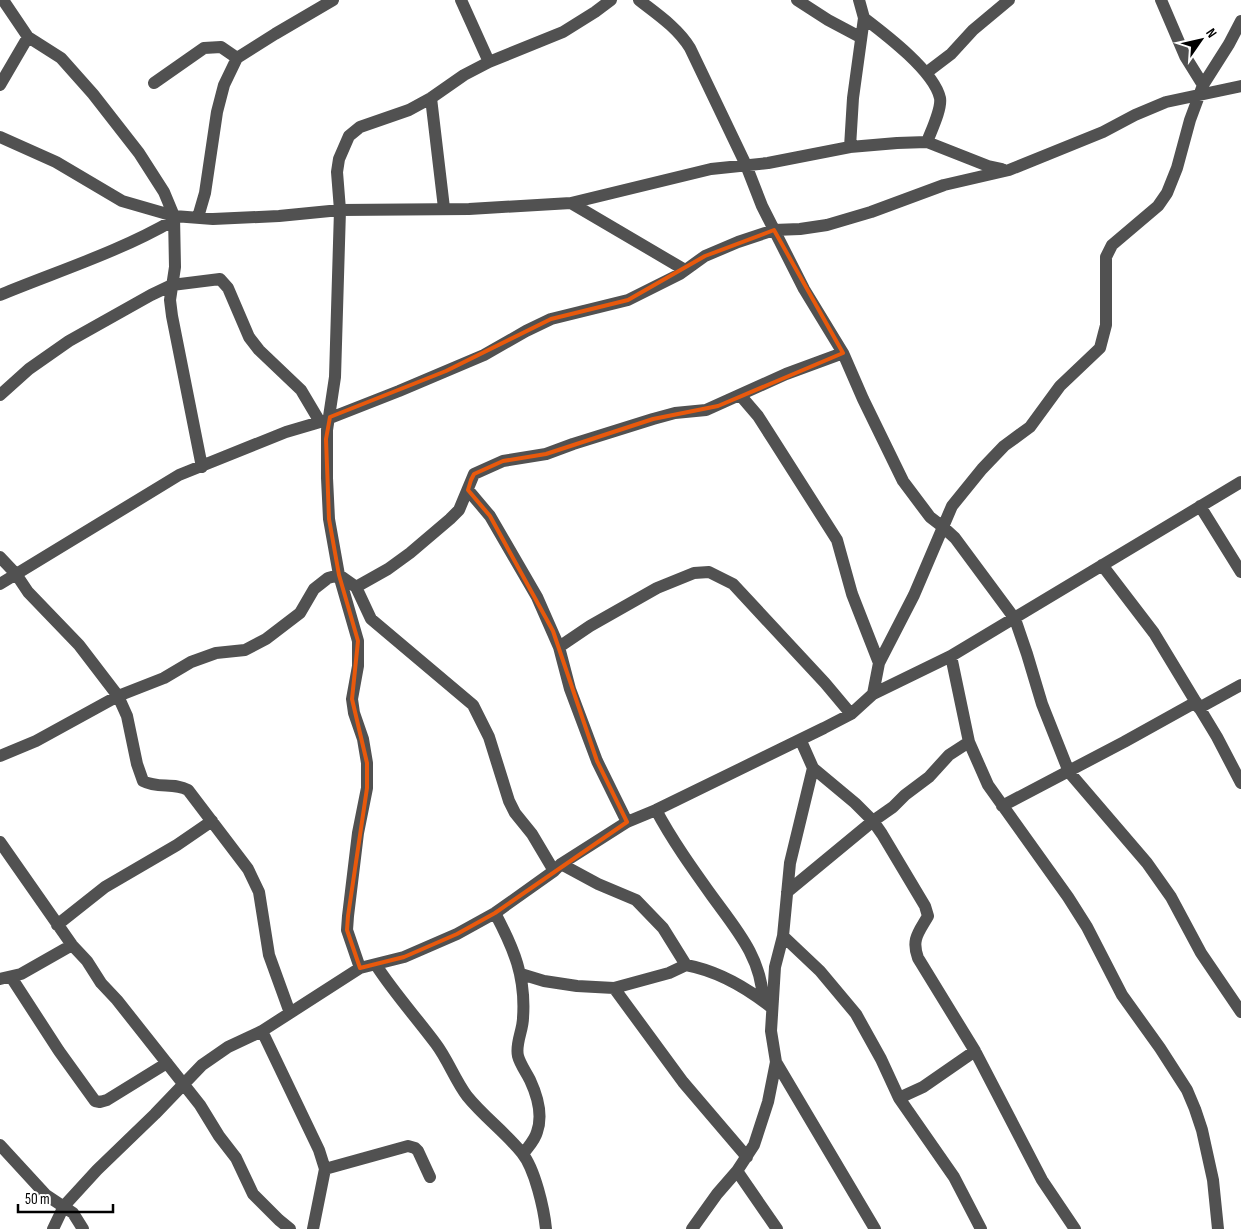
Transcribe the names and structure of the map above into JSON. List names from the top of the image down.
{
  "scale_bar": "50 m",
  "north": "top right"
}
